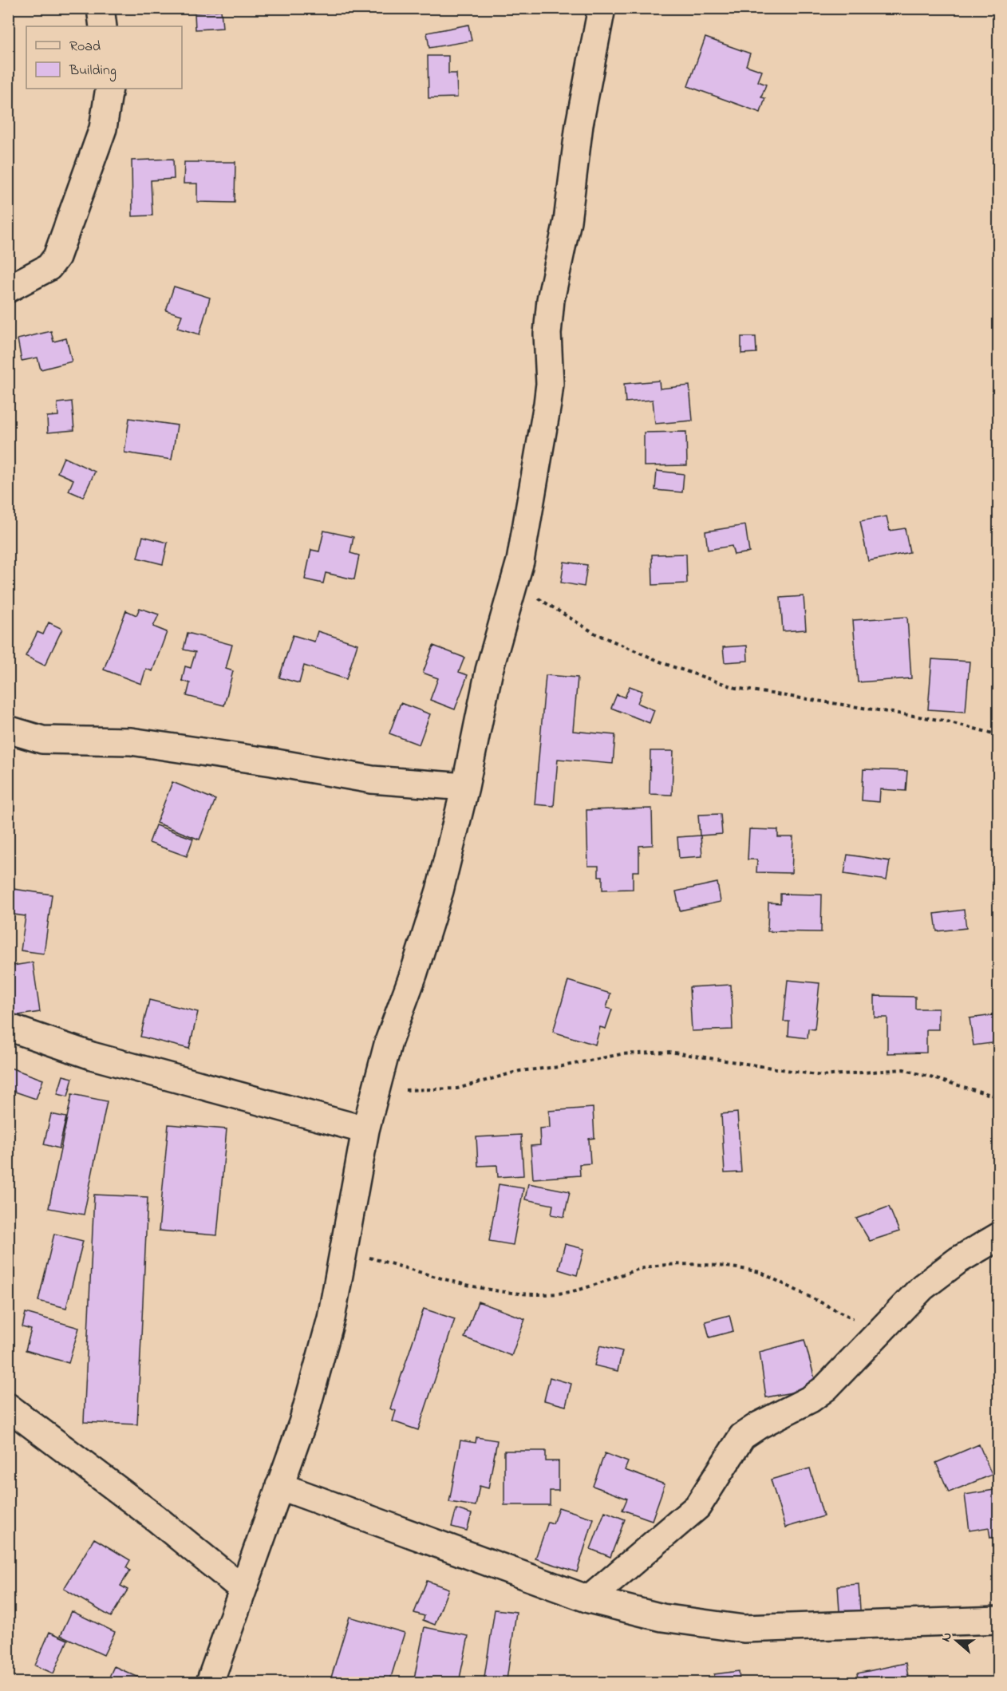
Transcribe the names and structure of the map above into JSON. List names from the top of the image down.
{
  "legend": ["Road", "Building"],
  "north": "left"
}
